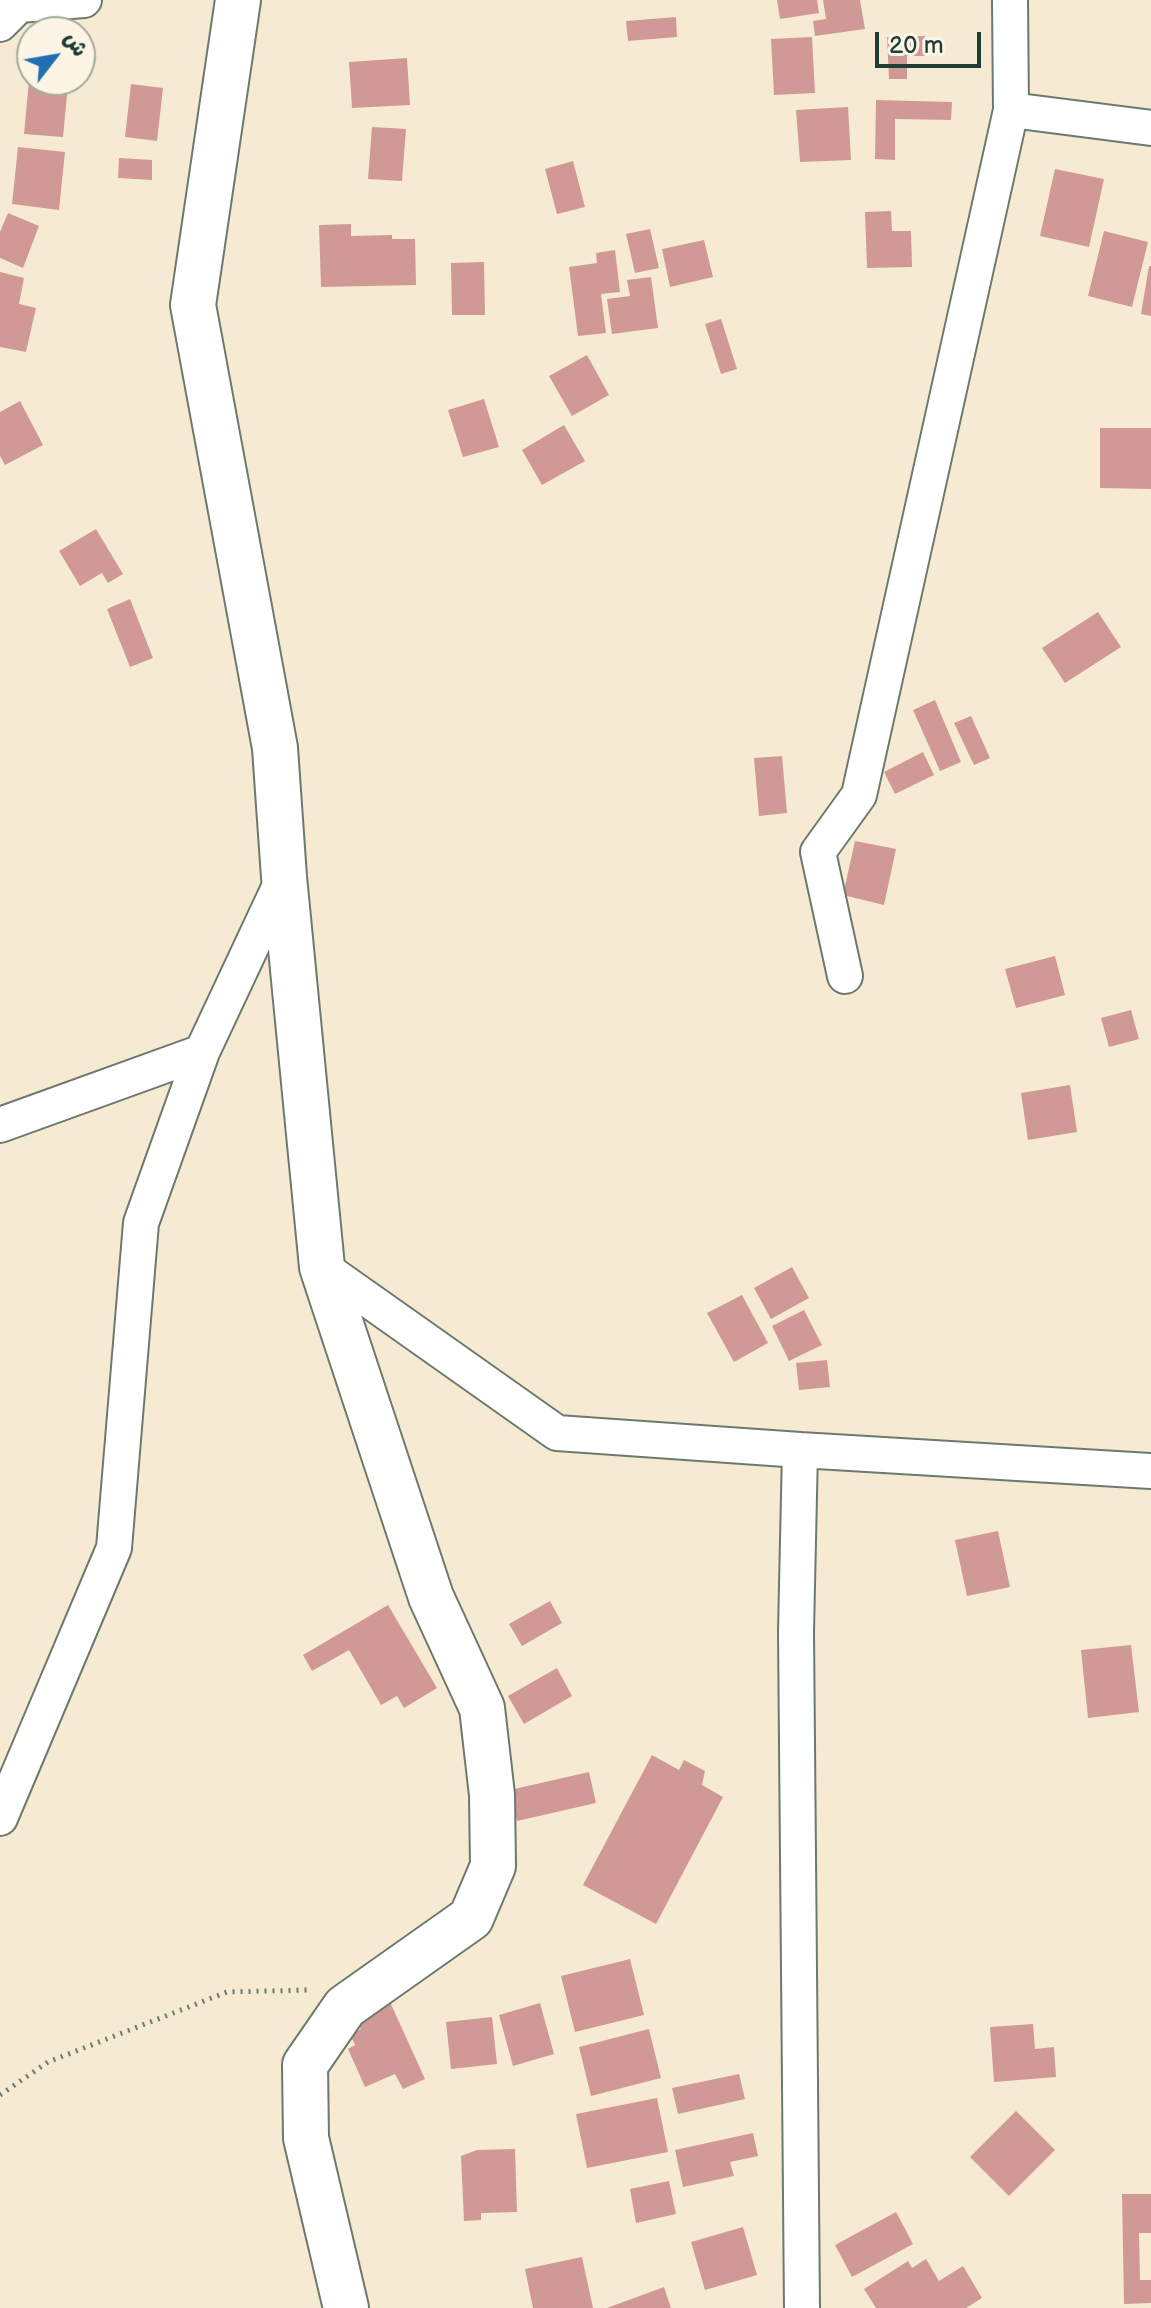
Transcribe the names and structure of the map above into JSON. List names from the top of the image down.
{
  "scale_bar": "20 m",
  "north": "top right"
}
